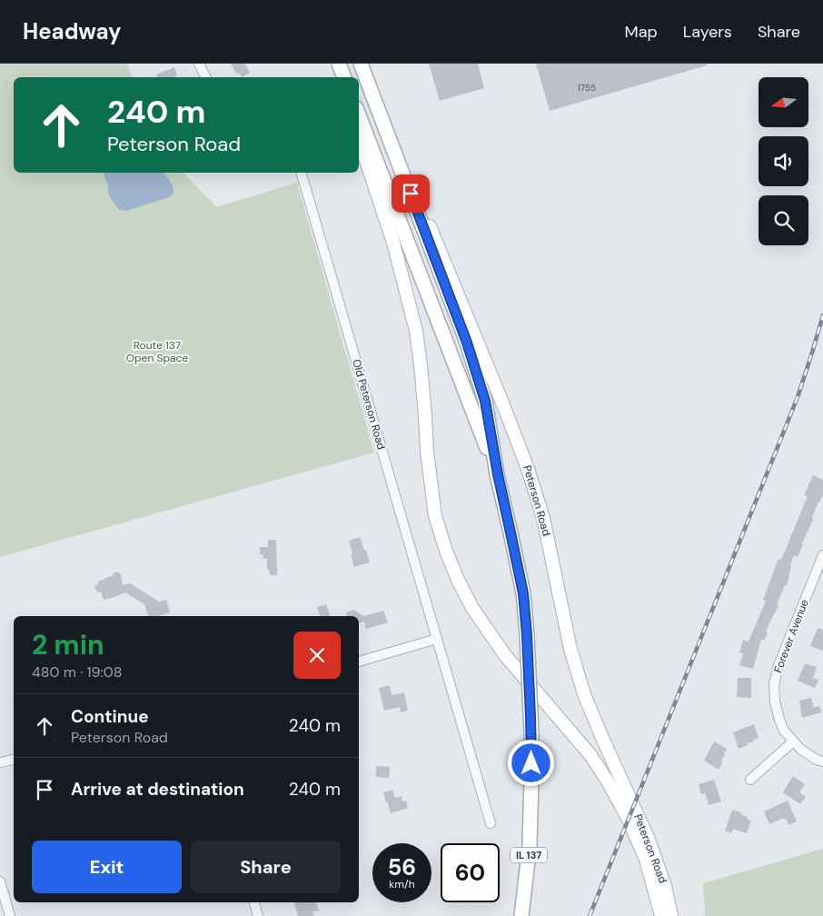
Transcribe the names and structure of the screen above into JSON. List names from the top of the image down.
{
  "streets": {
    "main road": ["Peterson Road", "IL 137"],
    "street": ["Old Peterson Road", "Forever Avenue"]
  },
  "crossings": [
    ["Peterson Road", "IL 137"]
  ],
  "parks": ["Route 137 Open Space"],
  "house_numbers": ["1755"],
  "north": "left",
  "page": {
    "header": "Headway",
    "nav": ["Map", "Layers", "Share"],
    "turn": ["240 m", "Peterson Road"],
    "heading": ["2 min", "480 m · 19:08"],
    "list": [
      {
        "name": "Continue",
        "note": "Peterson Road",
        "value": "240 m"
      },
      {
        "name": "Arrive at destination",
        "value": "240 m"
      }
    ],
    "buttons": ["Exit", "Share"],
    "speed": "56 km/h",
    "limit": "60"
  }
}
